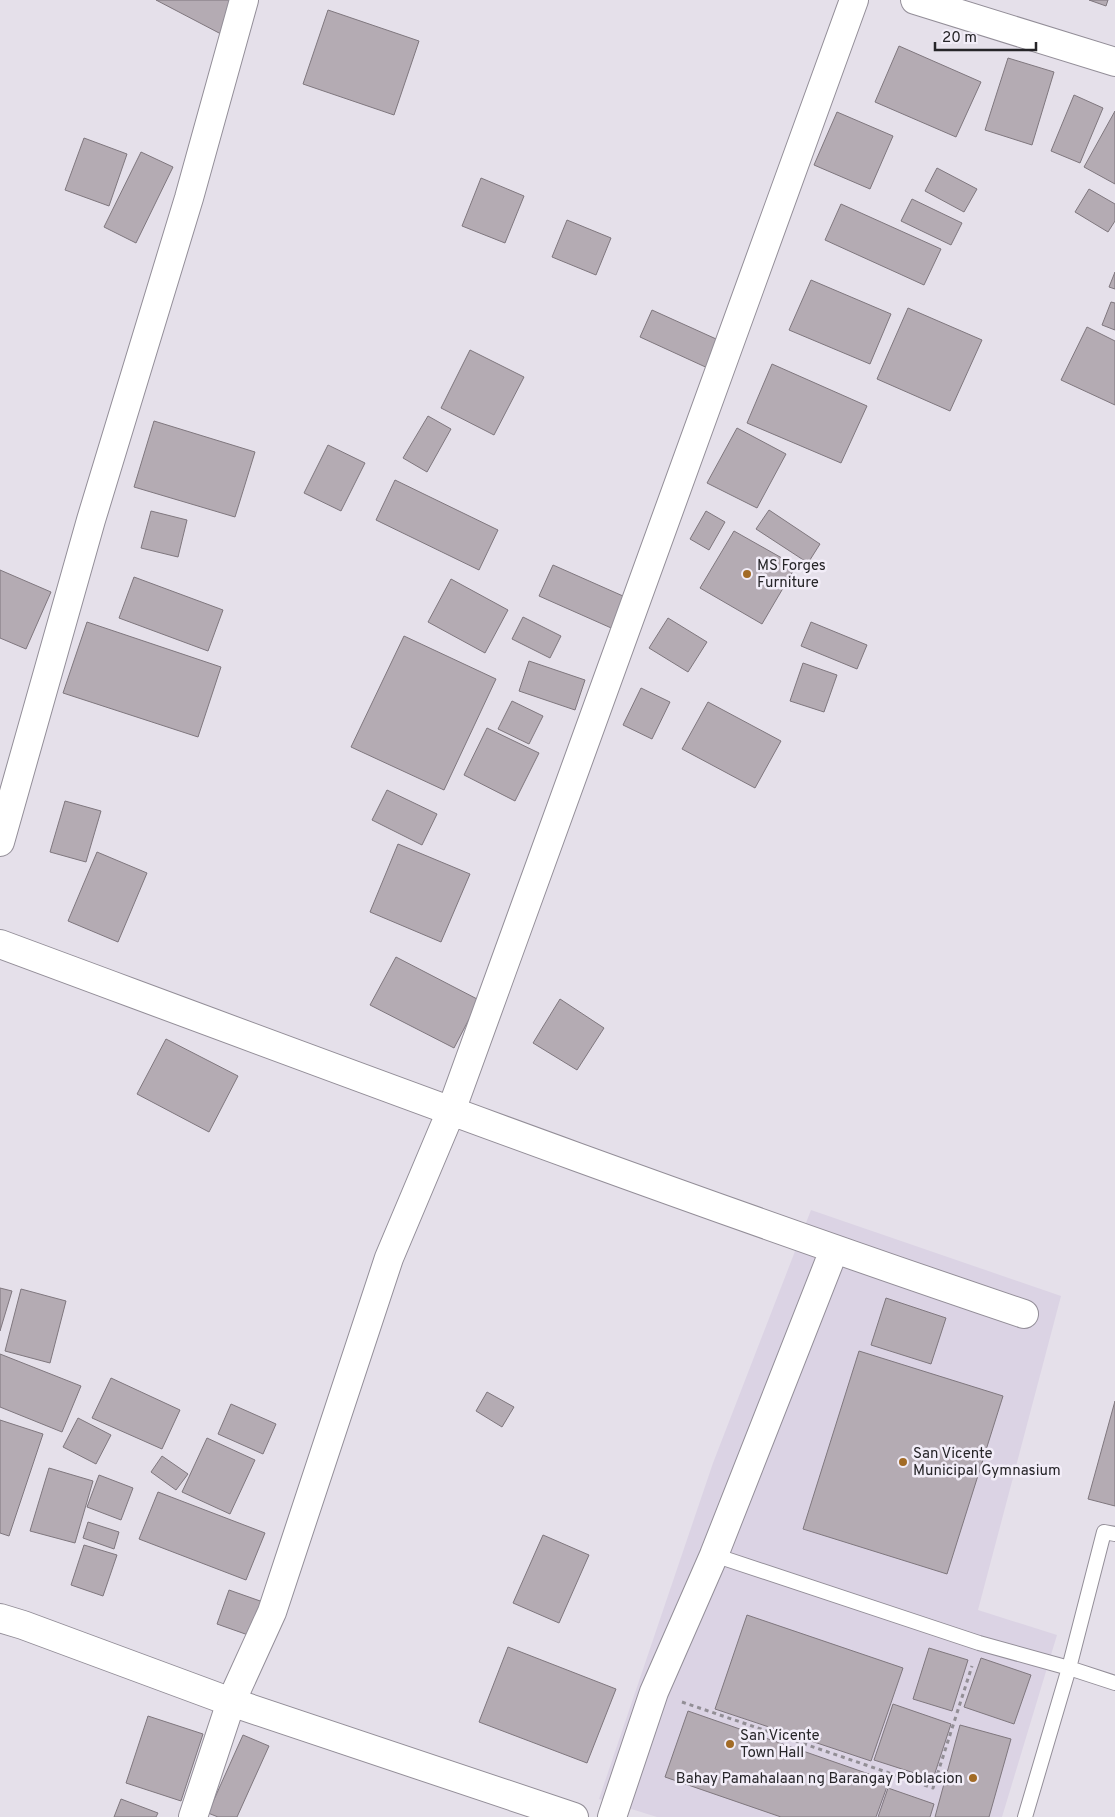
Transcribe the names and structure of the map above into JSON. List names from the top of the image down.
{
  "places": [
    "MS Forges Furniture",
    "San Vicente Municipal Gymnasium",
    "San Vicente Town Hall",
    "Bahay Pamahalaan ng Barangay Poblacion"
  ],
  "scale_bar": "20 m"
}
